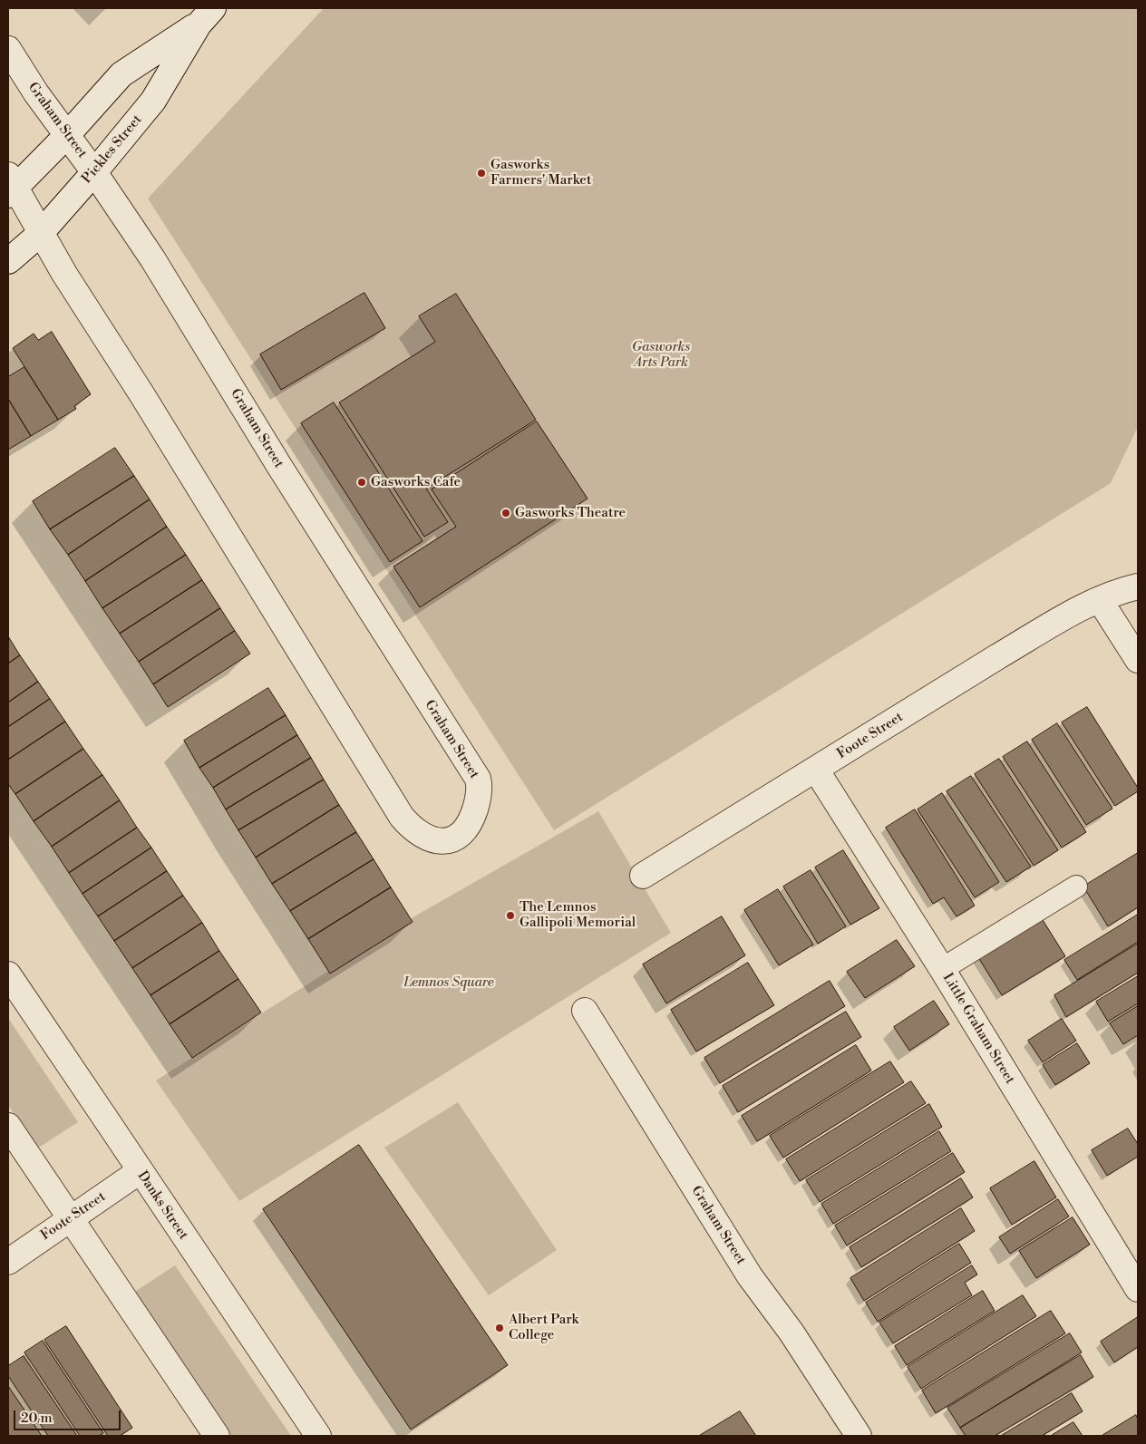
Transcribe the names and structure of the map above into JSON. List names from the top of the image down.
{
  "streets": {
    "street": [
      "Graham Street",
      "Pickles Street",
      "Foote Street",
      "Little Graham Street",
      "Danks Street"
    ]
  },
  "crossings": [
    ["Graham Street", "Pickles Street"],
    ["Foote Street", "Little Graham Street"],
    ["Foote Street", "Danks Street"]
  ],
  "parks": ["Gasworks Arts Park", "Lemnos Square"],
  "places": [
    "Gasworks Farmers' Market",
    "Gasworks Cafe",
    "Gasworks Theatre",
    "The Lemnos Gallipoli Memorial",
    "Albert Park College"
  ],
  "scale_bar": "20 m"
}
